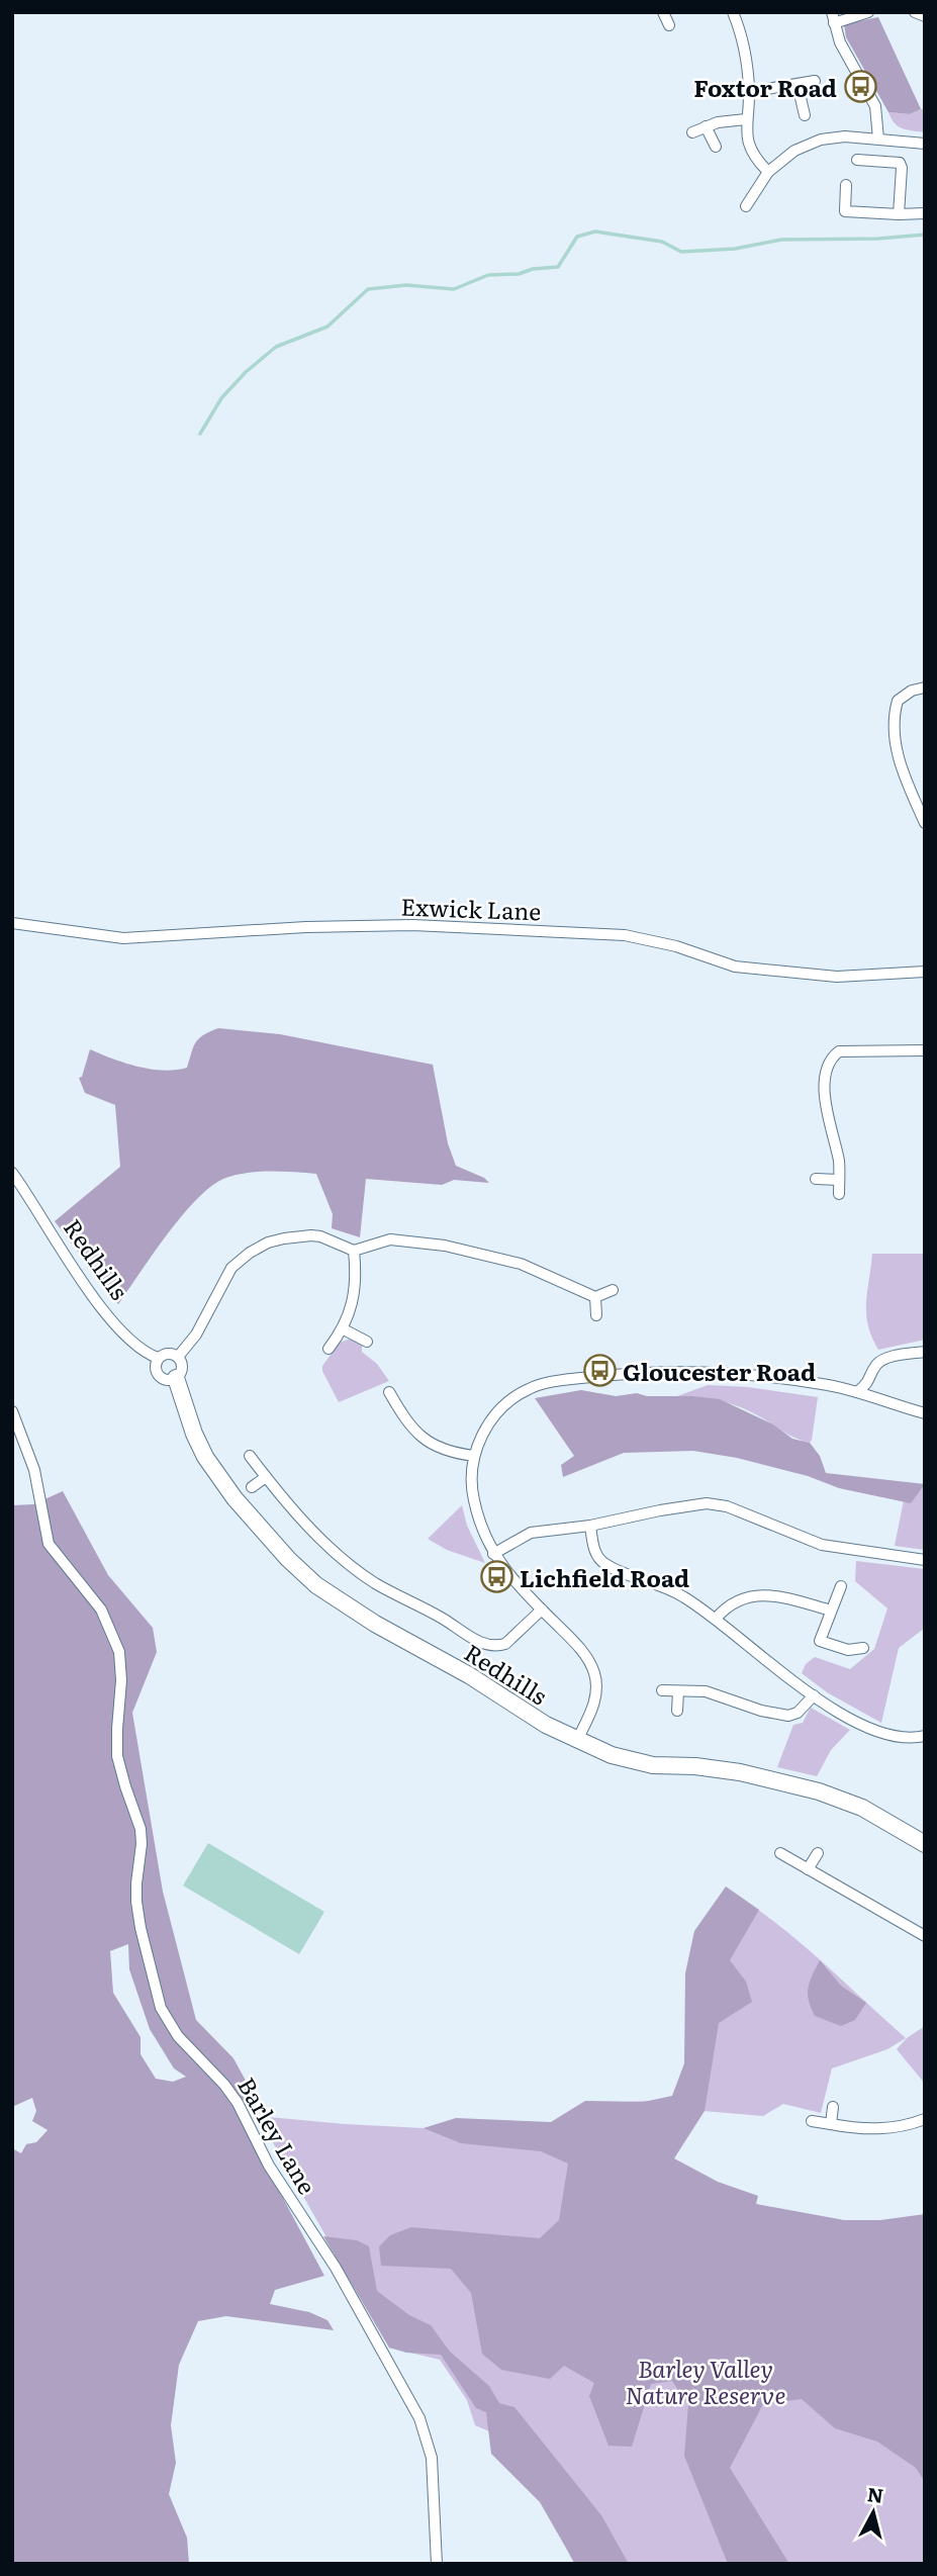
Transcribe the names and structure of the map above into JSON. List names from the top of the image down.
{
  "streets": {
    "street": ["Exwick Lane", "Redhills", "Barley Lane"]
  },
  "parks": ["Barley Valley Nature Reserve"],
  "places": {
    "bus stop": ["Foxtor Road", "Gloucester Road", "Lichfield Road"]
  },
  "north": "top"
}
